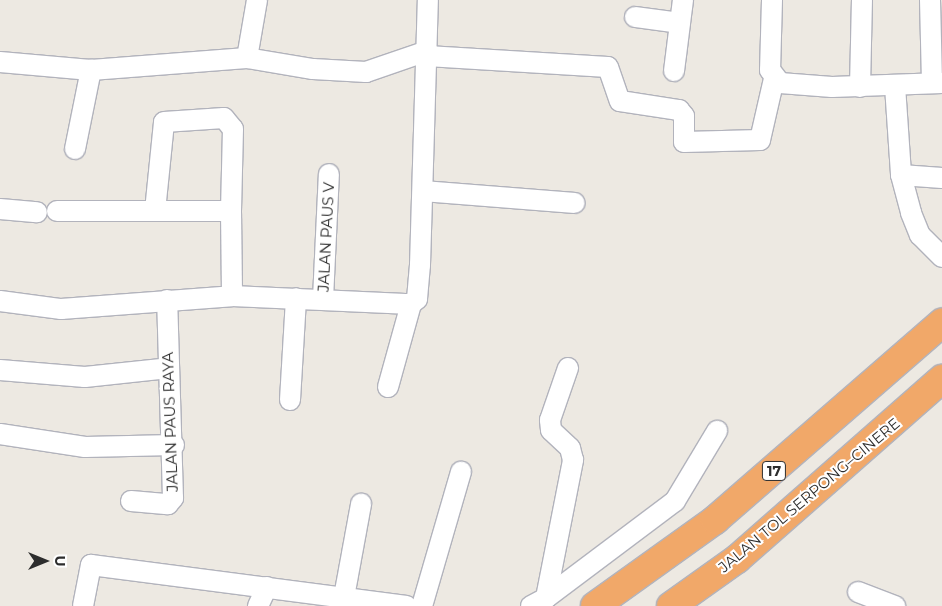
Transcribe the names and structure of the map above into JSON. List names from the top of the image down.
{
  "streets": {
    "highway": ["17", "JALAN TOL SERPONG–CINERE"],
    "street": ["JALAN PAUS V", "JALAN PAUS RAYA"]
  },
  "north": "right"
}
